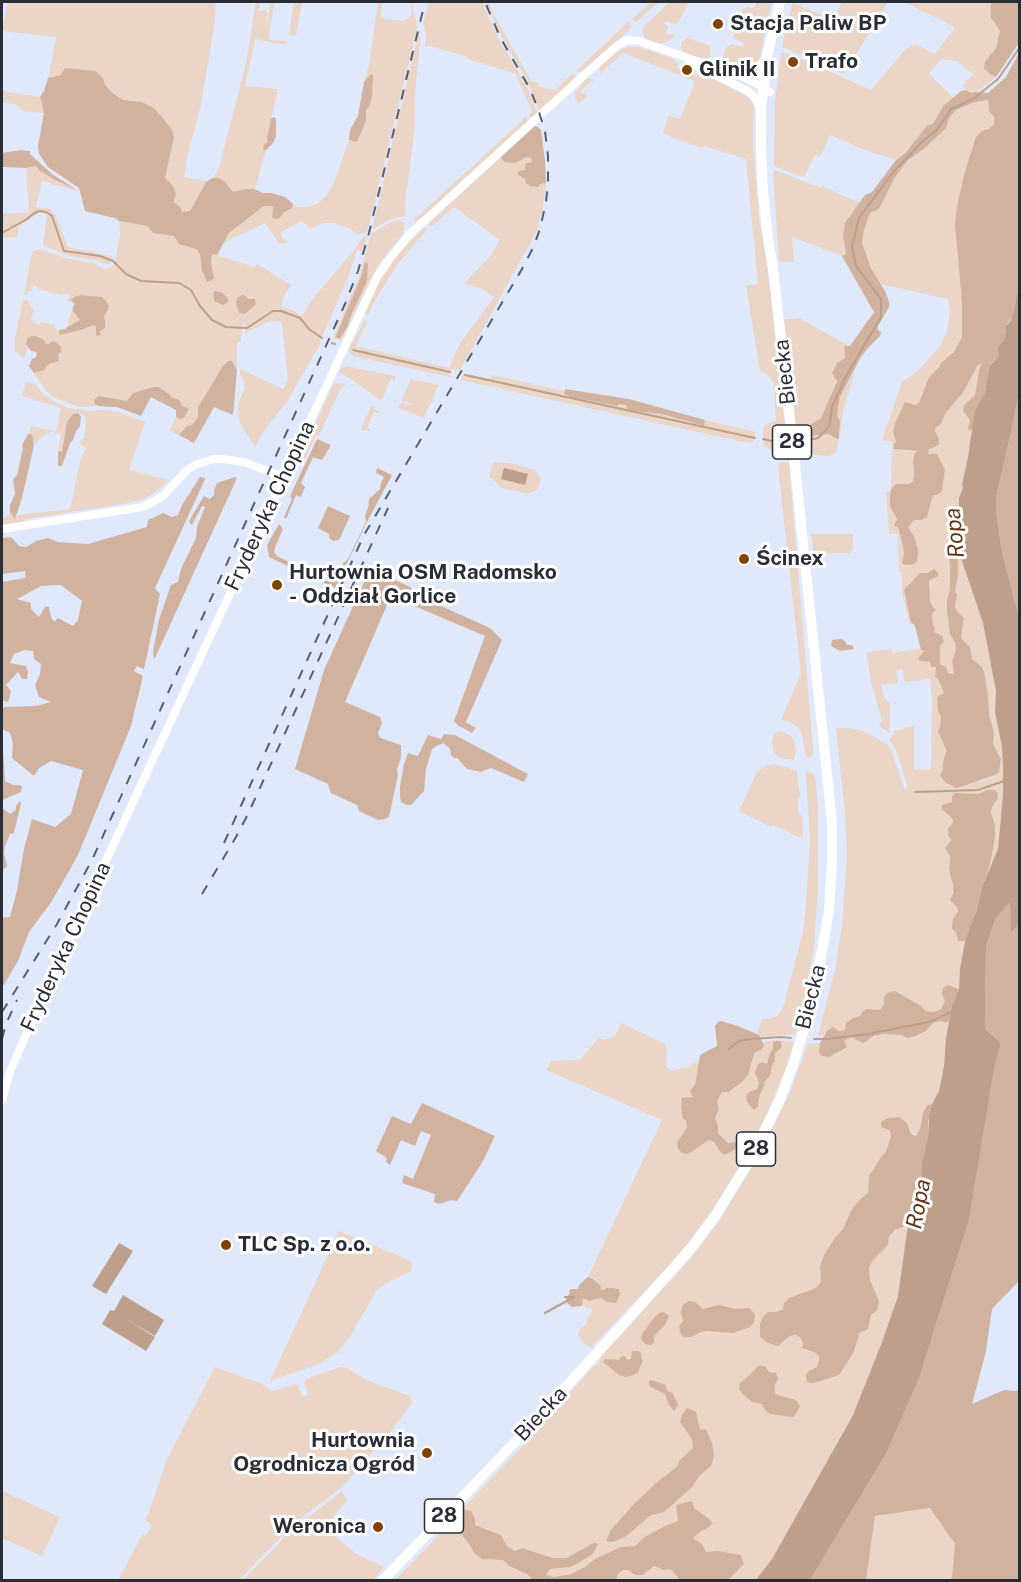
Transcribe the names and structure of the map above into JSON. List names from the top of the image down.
{
  "streets": {
    "main road": ["Biecka", "28"],
    "street": ["Fryderyka Chopina"]
  },
  "crossings": [
    ["Biecka", "Fryderyka Chopina"]
  ],
  "water": ["Ropa"],
  "places": [
    "Stacja Paliw BP",
    "Trafo",
    "Glinik II",
    "Ścinex",
    "Hurtownia OSM Radomsko - Oddział Gorlice",
    "TLC Sp. z o.o.",
    "Hurtownia Ogrodnicza Ogród",
    "Weronica"
  ]
}
